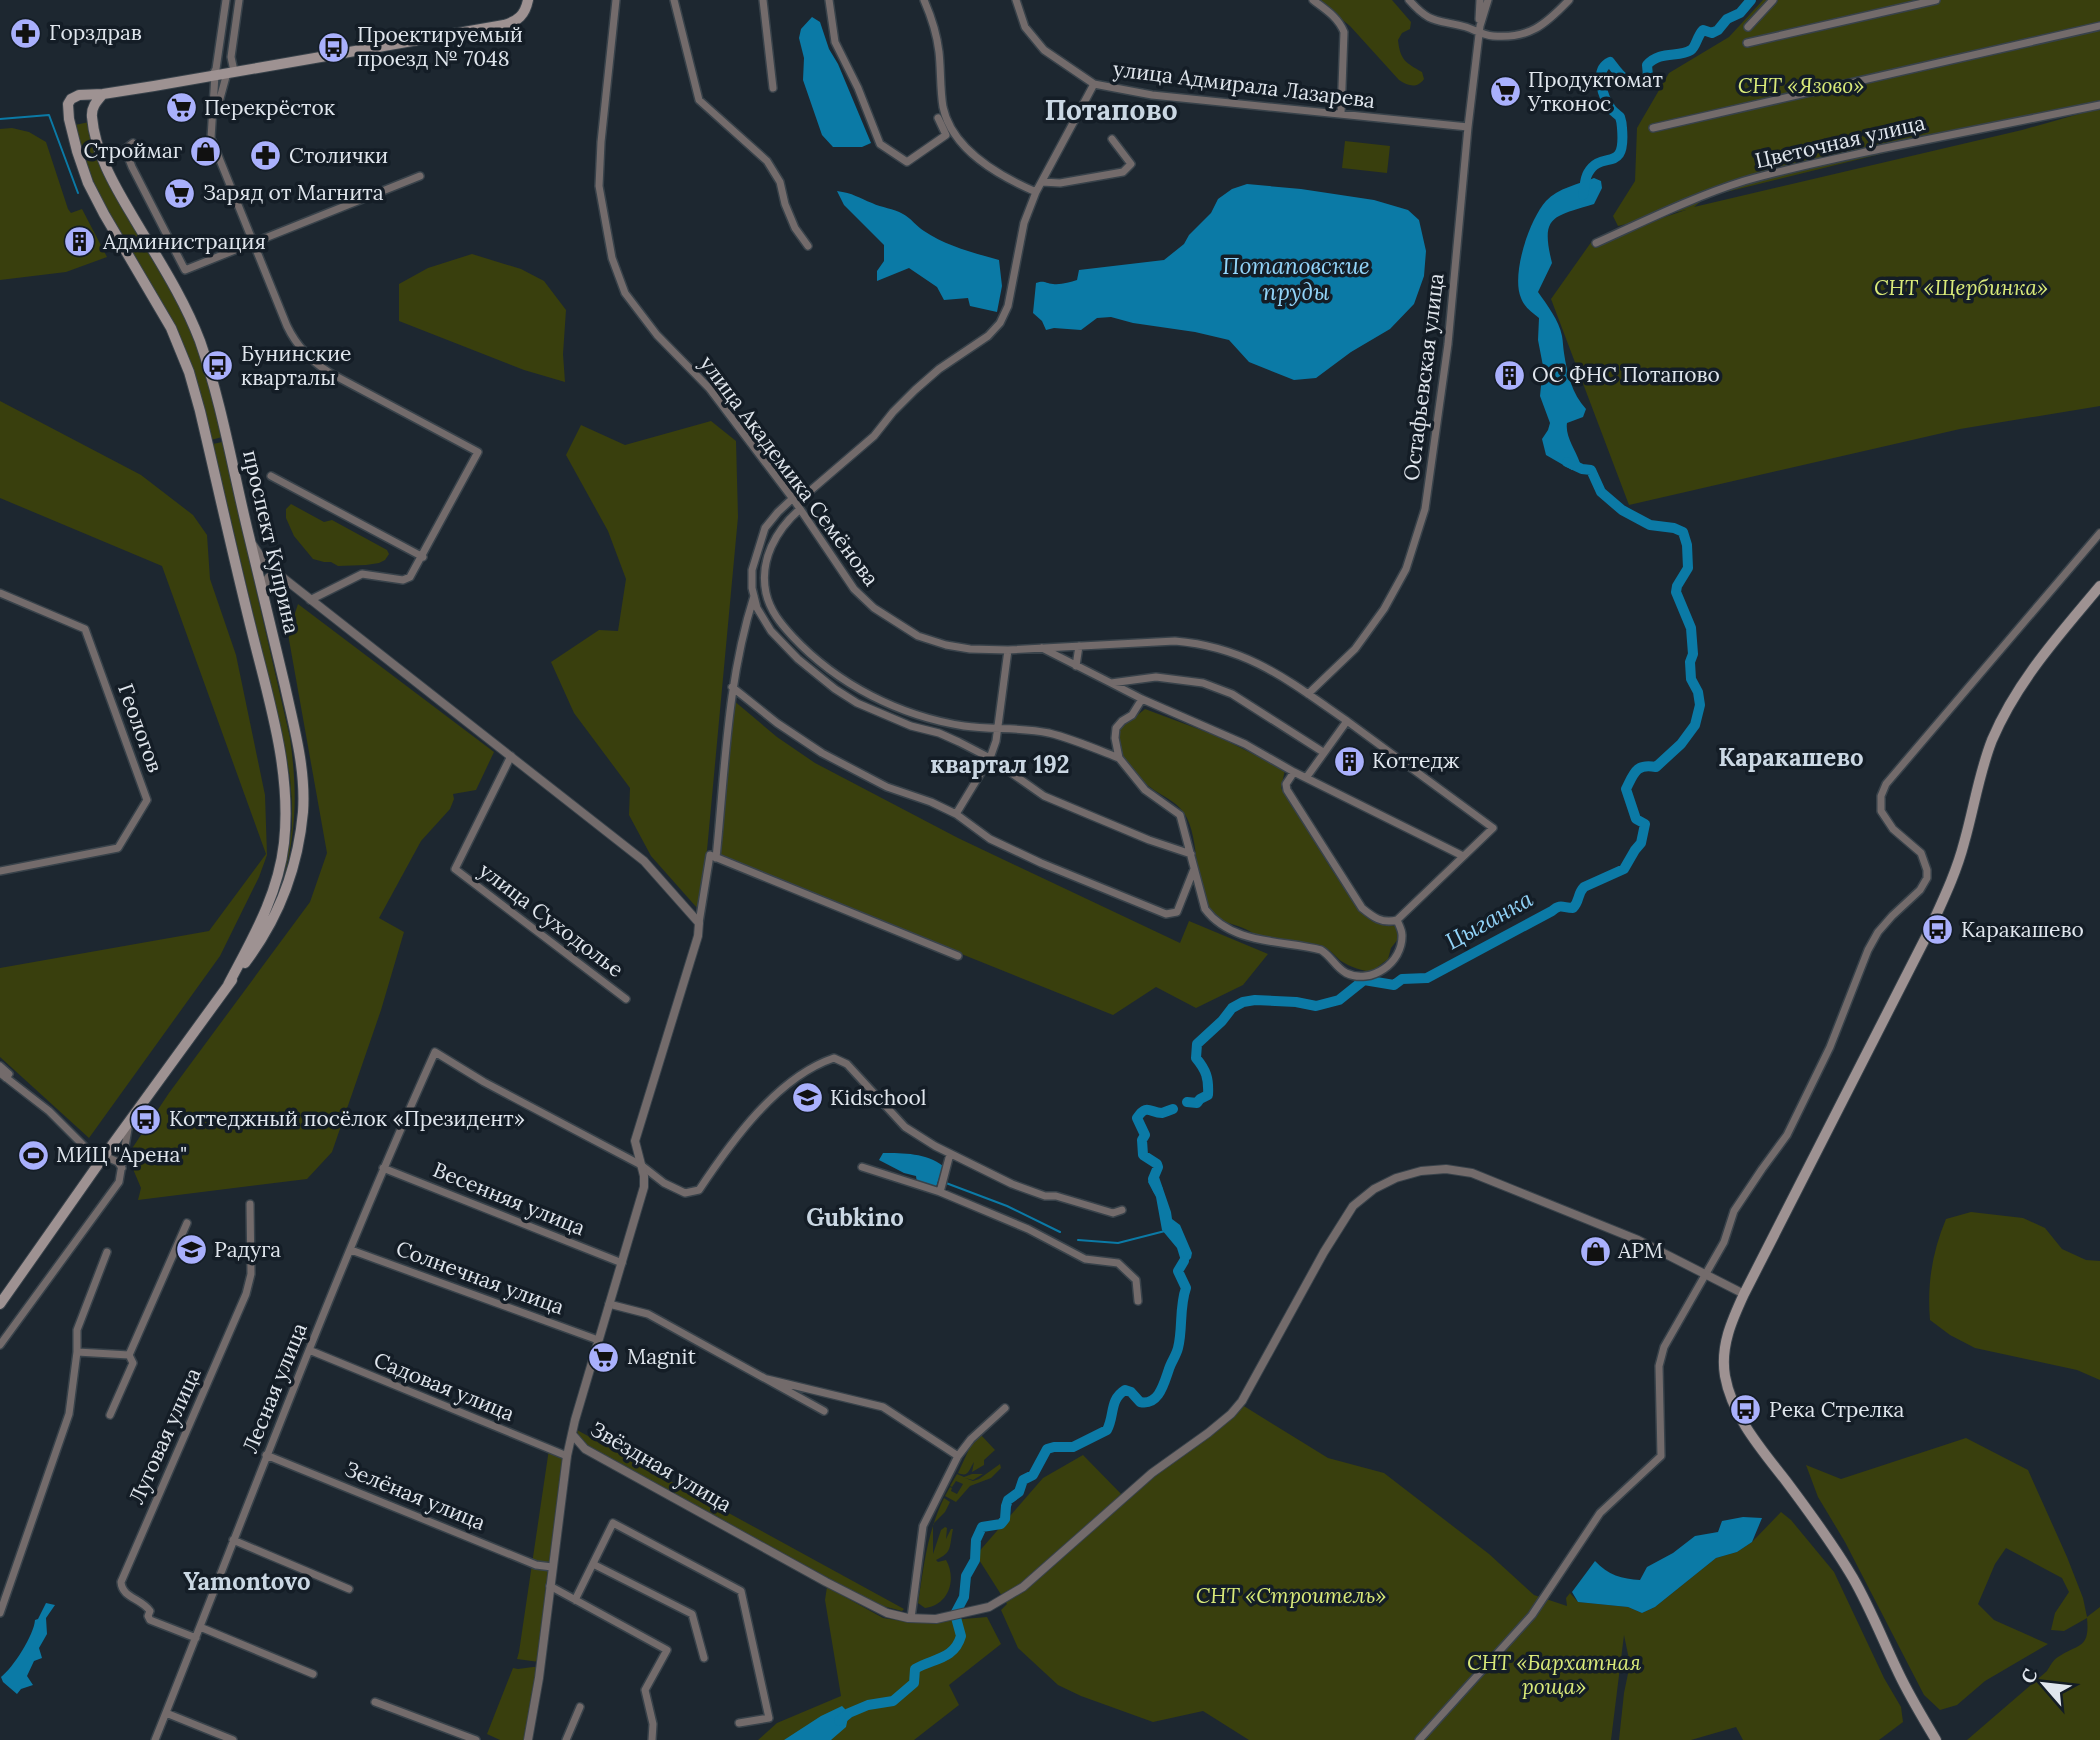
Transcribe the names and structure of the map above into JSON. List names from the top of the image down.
{
  "streets": {
    "main road": ["проспект Куприна"],
    "street": [
      "улица Адмирала Лазарева",
      "Цветочная улица",
      "Остафьевская улица",
      "улица Академика Семёнова",
      "Геологов",
      "улица Суходолье",
      "Весенняя улица",
      "Солнечная улица",
      "Садовая улица",
      "Лесная улица",
      "Луговая улица",
      "Звёздная улица",
      "Зелёная улица"
    ]
  },
  "crossings": [
    ["улица Адмирала Лазарева", "Остафьевская улица"],
    ["Остафьевская улица", "улица Академика Семёнова"],
    ["Весенняя улица", "Лесная улица"],
    ["Солнечная улица", "Лесная улица"],
    ["Садовая улица", "Лесная улица"],
    ["Садовая улица", "Звёздная улица"],
    ["Лесная улица", "Луговая улица"],
    ["Лесная улица", "Зелёная улица"],
    ["Звёздная улица", "Зелёная улица"]
  ],
  "districts": [
    "Потапово",
    "Каракашево",
    "квартал 192",
    "Gubkino",
    "Yamontovo"
  ],
  "water": ["Потаповские пруды", "Цыганка"],
  "parks": [
    "СНТ «Язово»",
    "СНТ «Щербинка»",
    "СНТ «Строитель»",
    "СНТ «Бархатная роща»"
  ],
  "places": {
    "pharmacy": ["Горздрав", "Столички"],
    "bus stop": [
      "Проектируемый проезд № 7048",
      "Бунинские кварталы",
      "Каракашево",
      "Коттеджный посёлок «Президент»",
      "Река Стрелка"
    ],
    "supermarket": [
      "Продуктомат Утконос",
      "Перекрёсток",
      "Заряд от Магнита",
      "Magnit"
    ],
    "shop": ["Строймаг", "АРМ"],
    "building": ["Администрация", "ОС ФНС Потапово", "Коттедж"],
    "school or university": ["Kidschool", "Радуга"],
    "sports": ["МИЦ \"Арена\""]
  },
  "north": "top left"
}
